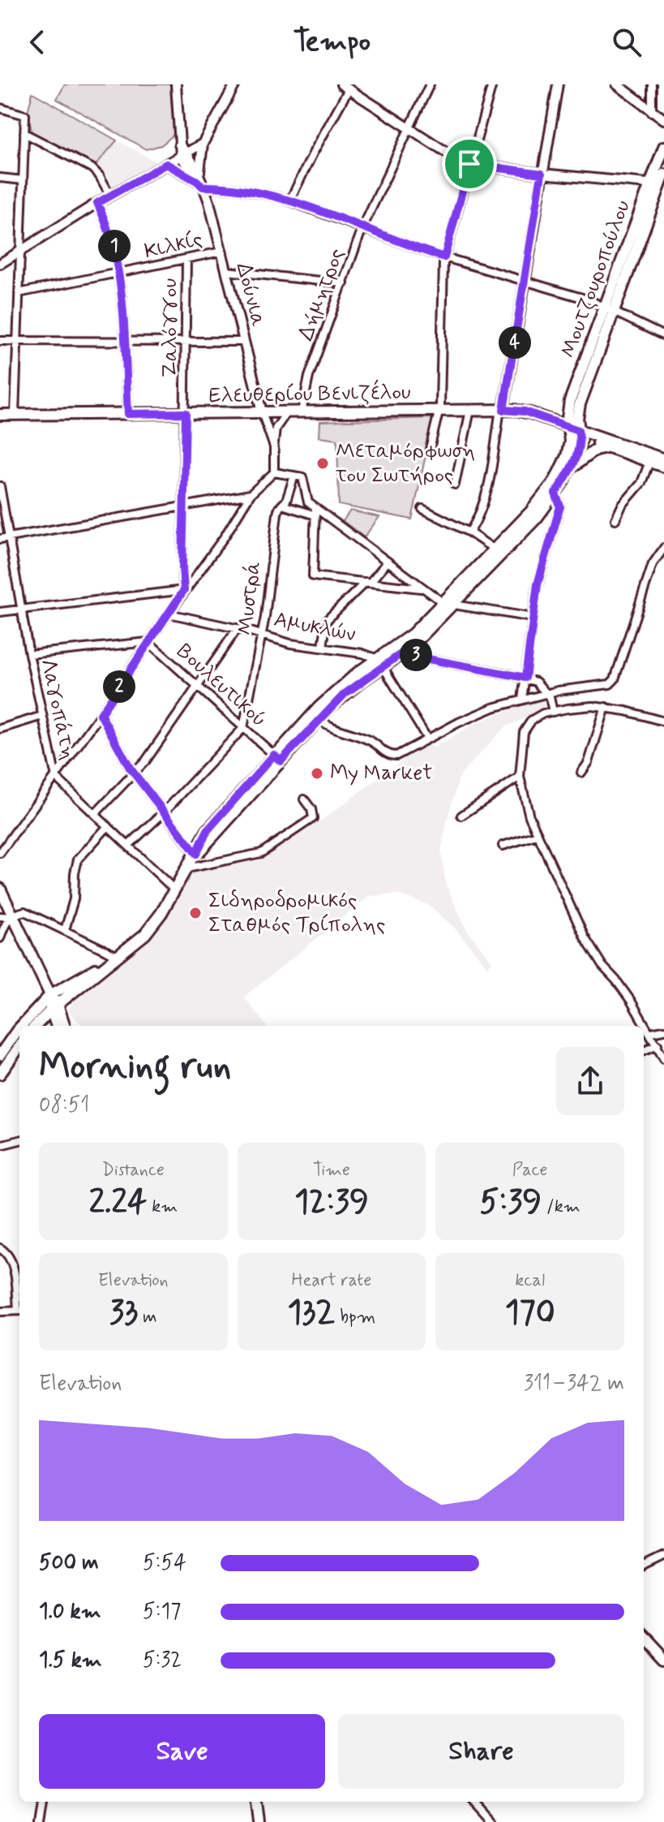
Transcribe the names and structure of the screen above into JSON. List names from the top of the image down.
{
  "streets": {
    "main road": ["Μουτζουροπούλου", "Ελευθερίου Βενιζέλου"],
    "street": [
      "Κιλκίς",
      "Δούνια",
      "Δήμητρος",
      "Ζαλόγγου",
      "Μυστρά",
      "Αμυκλών",
      "Βουλευτικού",
      "Λαγοπάτη"
    ]
  },
  "crossings": [
    ["Κιλκίς", "Δούνια"],
    ["Κιλκίς", "Ζαλόγγου"],
    ["Δούνια", "Ελευθερίου Βενιζέλου"],
    ["Δήμητρος", "Ελευθερίου Βενιζέλου"],
    ["Ζαλόγγου", "Ελευθερίου Βενιζέλου"],
    ["Μυστρά", "Αμυκλών"],
    ["Μυστρά", "Βουλευτικού"],
    ["Βουλευτικού", "Λαγοπάτη"]
  ],
  "places": ["Μεταμόρφωση του Σωτήρος", "My Market", "Σιδηροδρομικός Σταθμός Τρίπολης"],
  "page": {
    "header": "Tempo",
    "pins": [
      "1",
      "4",
      "3",
      "2"
    ],
    "heading": ["Morning run", "08:51"],
    "stats": [
      ["Distance", "2.24 km"],
      ["Time", "12:39"],
      ["Pace", "5:39 /km"],
      ["Elevation", "33 m"],
      ["Heart rate", "132 bpm"],
      ["kcal", "170"]
    ],
    "chart": ["Elevation", "311–342 m"],
    "list": [
      {
        "name": "500 m",
        "note": "5:54"
      },
      {
        "name": "1.0 km",
        "note": "5:17"
      },
      {
        "name": "1.5 km",
        "note": "5:32"
      }
    ],
    "buttons": ["Save", "Share"]
  }
}
